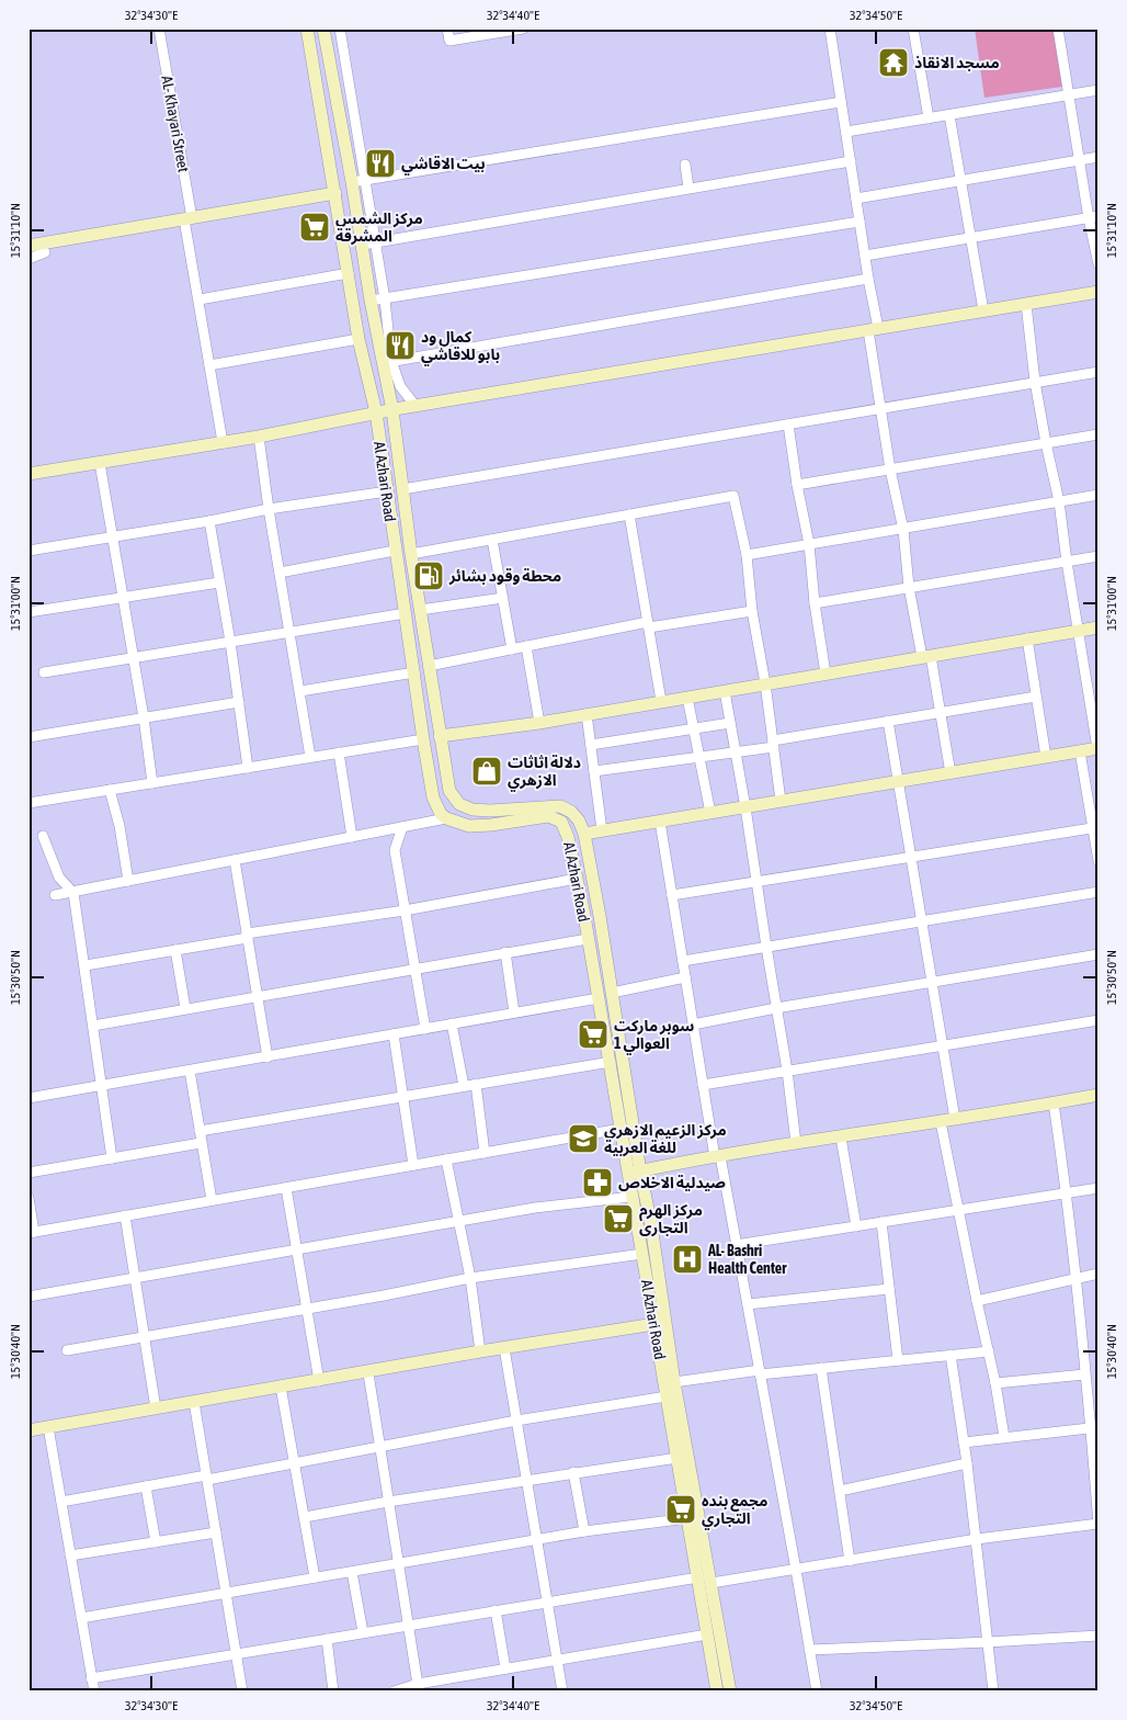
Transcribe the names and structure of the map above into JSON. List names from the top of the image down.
{
  "streets": {
    "street": ["AL- Khayari Street", "Al Azhari Road"]
  },
  "places": {
    "temple": ["مسجد الانقاذ"],
    "restaurant": ["بيت الاقاشي", "كمال ود بابو للاقاشي"],
    "supermarket": [
      "مركز الشمس المشرقة",
      "سوبر ماركت العوالي 1",
      "مركز الهرم التجارى",
      "مجمع بنده التجاري"
    ],
    "fuel station": ["محطة وقود بشائر"],
    "shop": ["دلالة اثاثات الازهري"],
    "school or university": ["مركز الزعيم الازهري للغة العربية"],
    "pharmacy": ["صيدلية الاخلاص"],
    "hospital": ["AL- Bashri Health Center"]
  },
  "coordinates": [
    "32°34'30\"E",
    "32°34'40\"E",
    "32°34'50\"E",
    "15°31'10\"N",
    "15°31'00\"N",
    "15°30'50\"N",
    "15°30'40\"N"
  ]
}
